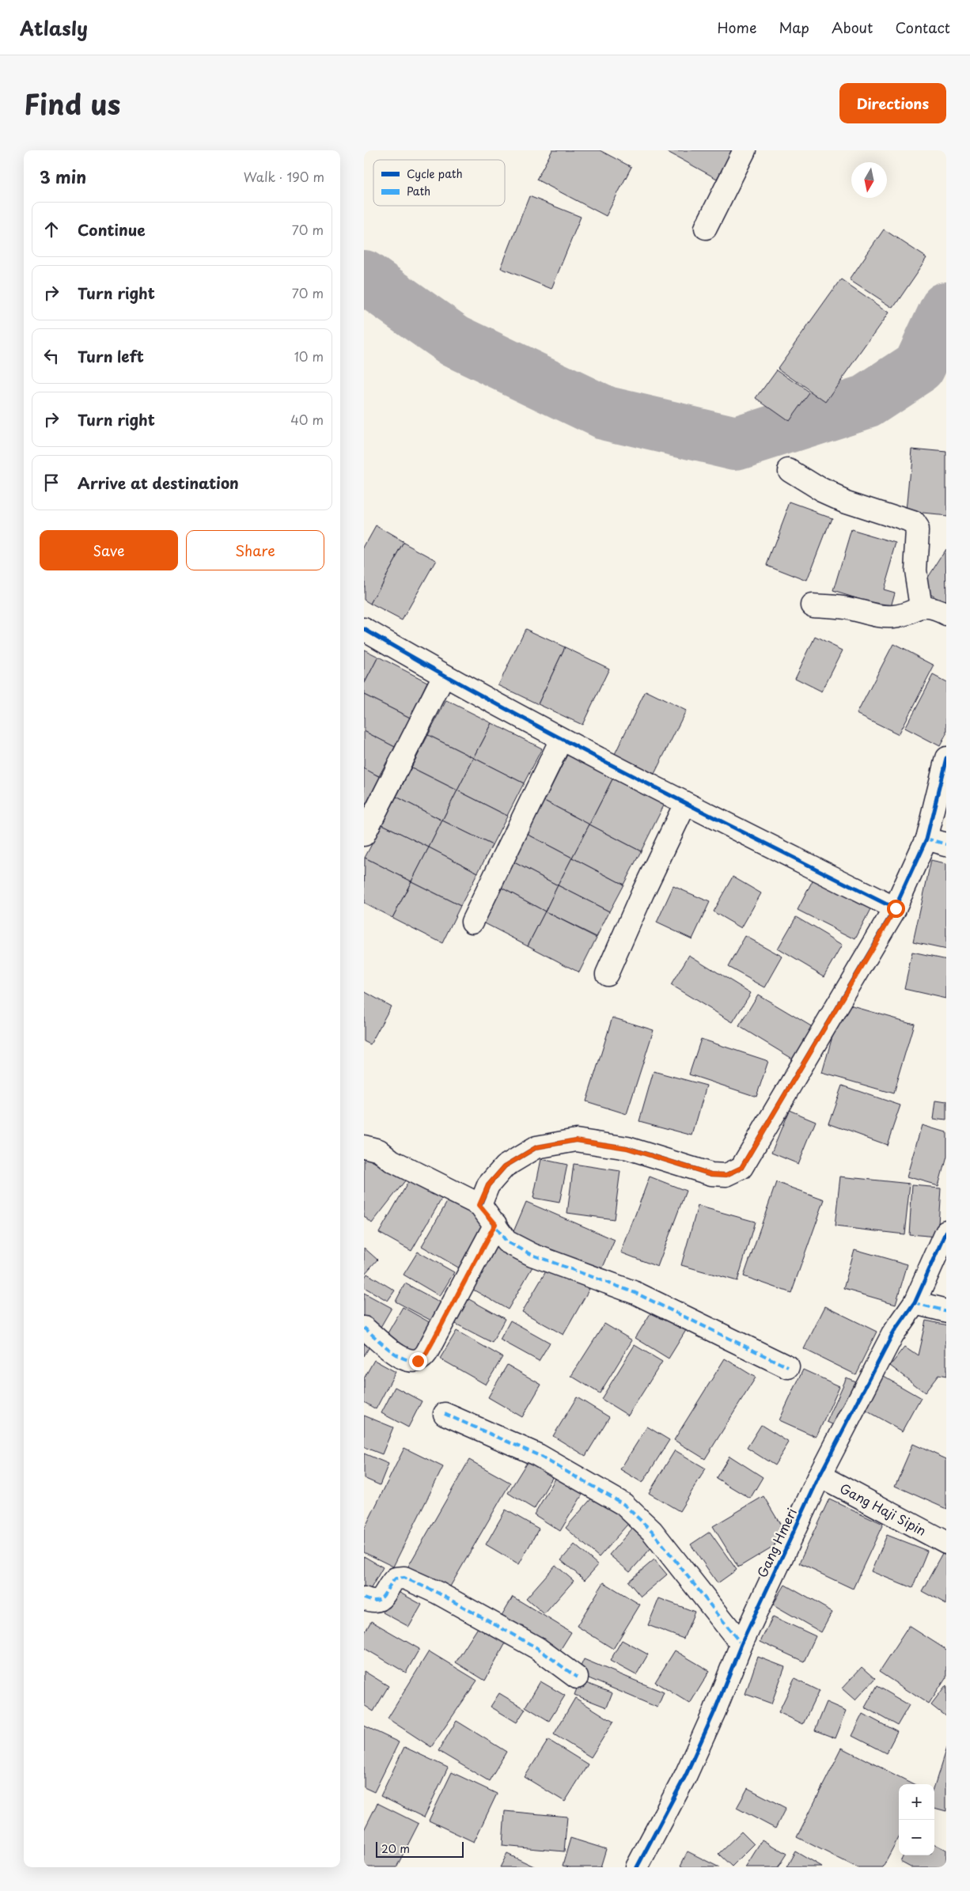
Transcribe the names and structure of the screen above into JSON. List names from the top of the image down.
{
  "streets": {
    "street": ["Gang Haji Sipin", "Gang Hmeri"]
  },
  "crossings": [
    ["Gang Haji Sipin", "Gang Hmeri"]
  ],
  "legend": ["Cycle path", "Path"],
  "scale_bar": "20 m",
  "north": "bottom",
  "page": {
    "header": "Atlasly",
    "nav": [
      "Home",
      "Map",
      "About",
      "Contact"
    ],
    "title": "Find us",
    "buttons": [
      "Directions",
      ["Save", "Share"]
    ],
    "heading": ["3 min", "Walk · 190 m"],
    "list": [
      ["Continue", "70 m"],
      ["Turn right", "70 m"],
      ["Turn left", "10 m"],
      ["Turn right", "40 m"],
      "Arrive at destination"
    ],
    "map_buttons": ["+", "−"],
    "scale": "20 m"
  }
}
